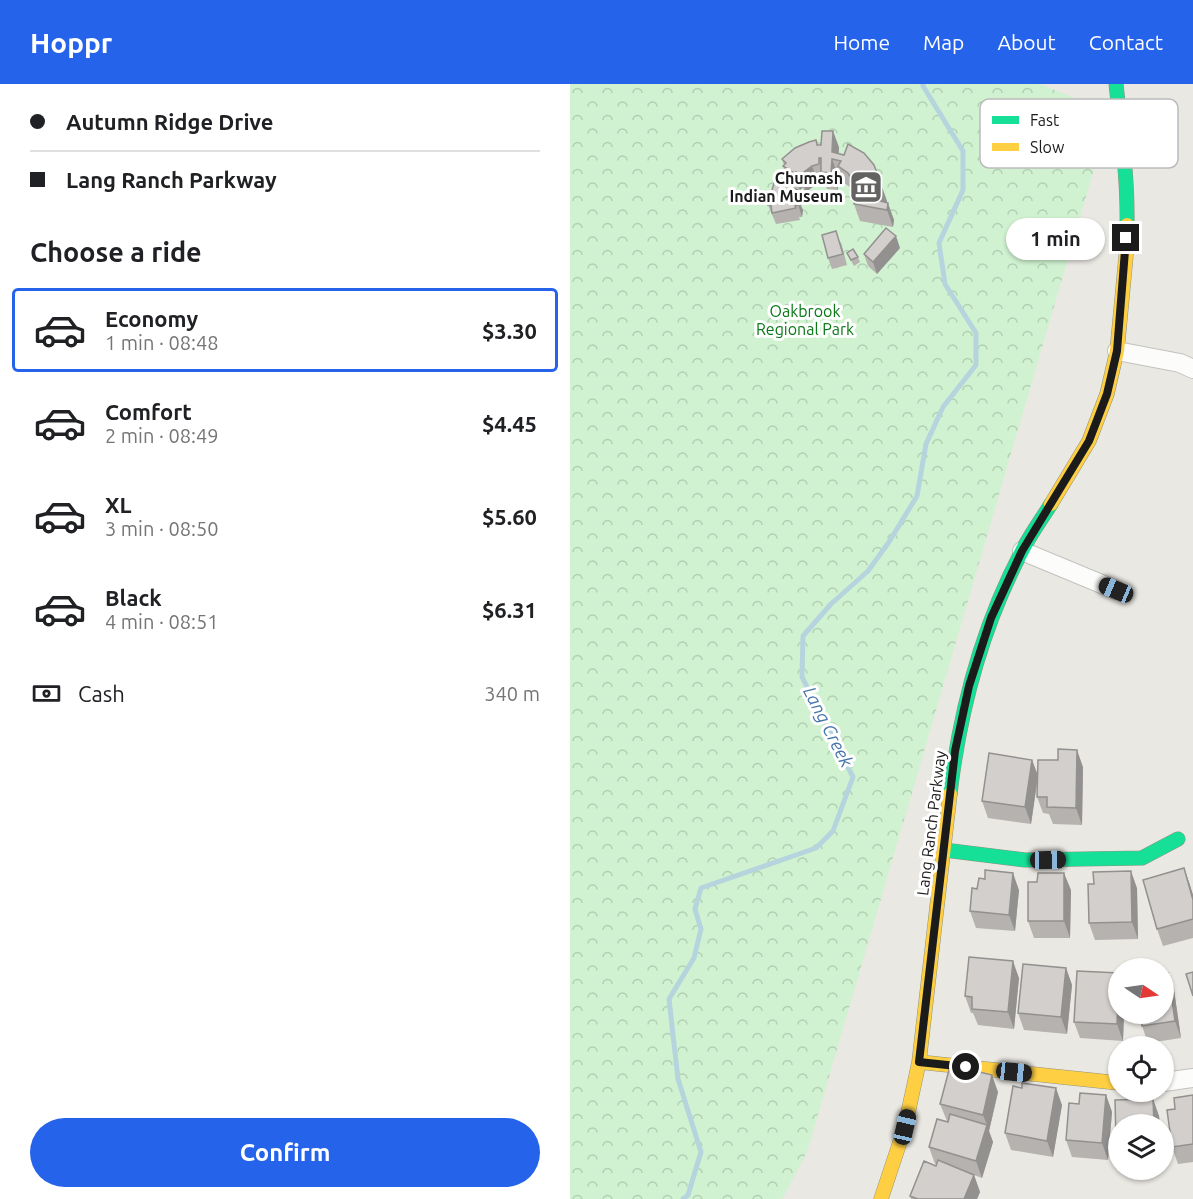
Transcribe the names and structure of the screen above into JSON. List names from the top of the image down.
{
  "streets": {
    "street": ["Lang Ranch Parkway"]
  },
  "water": ["Lang Creek"],
  "parks": ["Oakbrook Regional Park"],
  "places": {
    "museum": ["Chumash Indian Museum"]
  },
  "legend": ["Fast", "Slow"],
  "north": "right",
  "page": {
    "header": "Hoppr",
    "nav": [
      "Home",
      "Map",
      "About",
      "Contact"
    ],
    "banner": ["Autumn Ridge Drive", "Lang Ranch Parkway"],
    "heading": "Choose a ride",
    "bubble": "1 min",
    "list": [
      {
        "name": "Economy",
        "note": "1 min · 08:48",
        "value": "$3.30"
      },
      {
        "name": "Comfort",
        "note": "2 min · 08:49",
        "value": "$4.45"
      },
      {
        "name": "XL",
        "note": "3 min · 08:50",
        "value": "$5.60"
      },
      {
        "name": "Black",
        "note": "4 min · 08:51",
        "value": "$6.31"
      }
    ],
    "pay": ["Cash", "340 m"],
    "buttons": "Confirm"
  }
}
